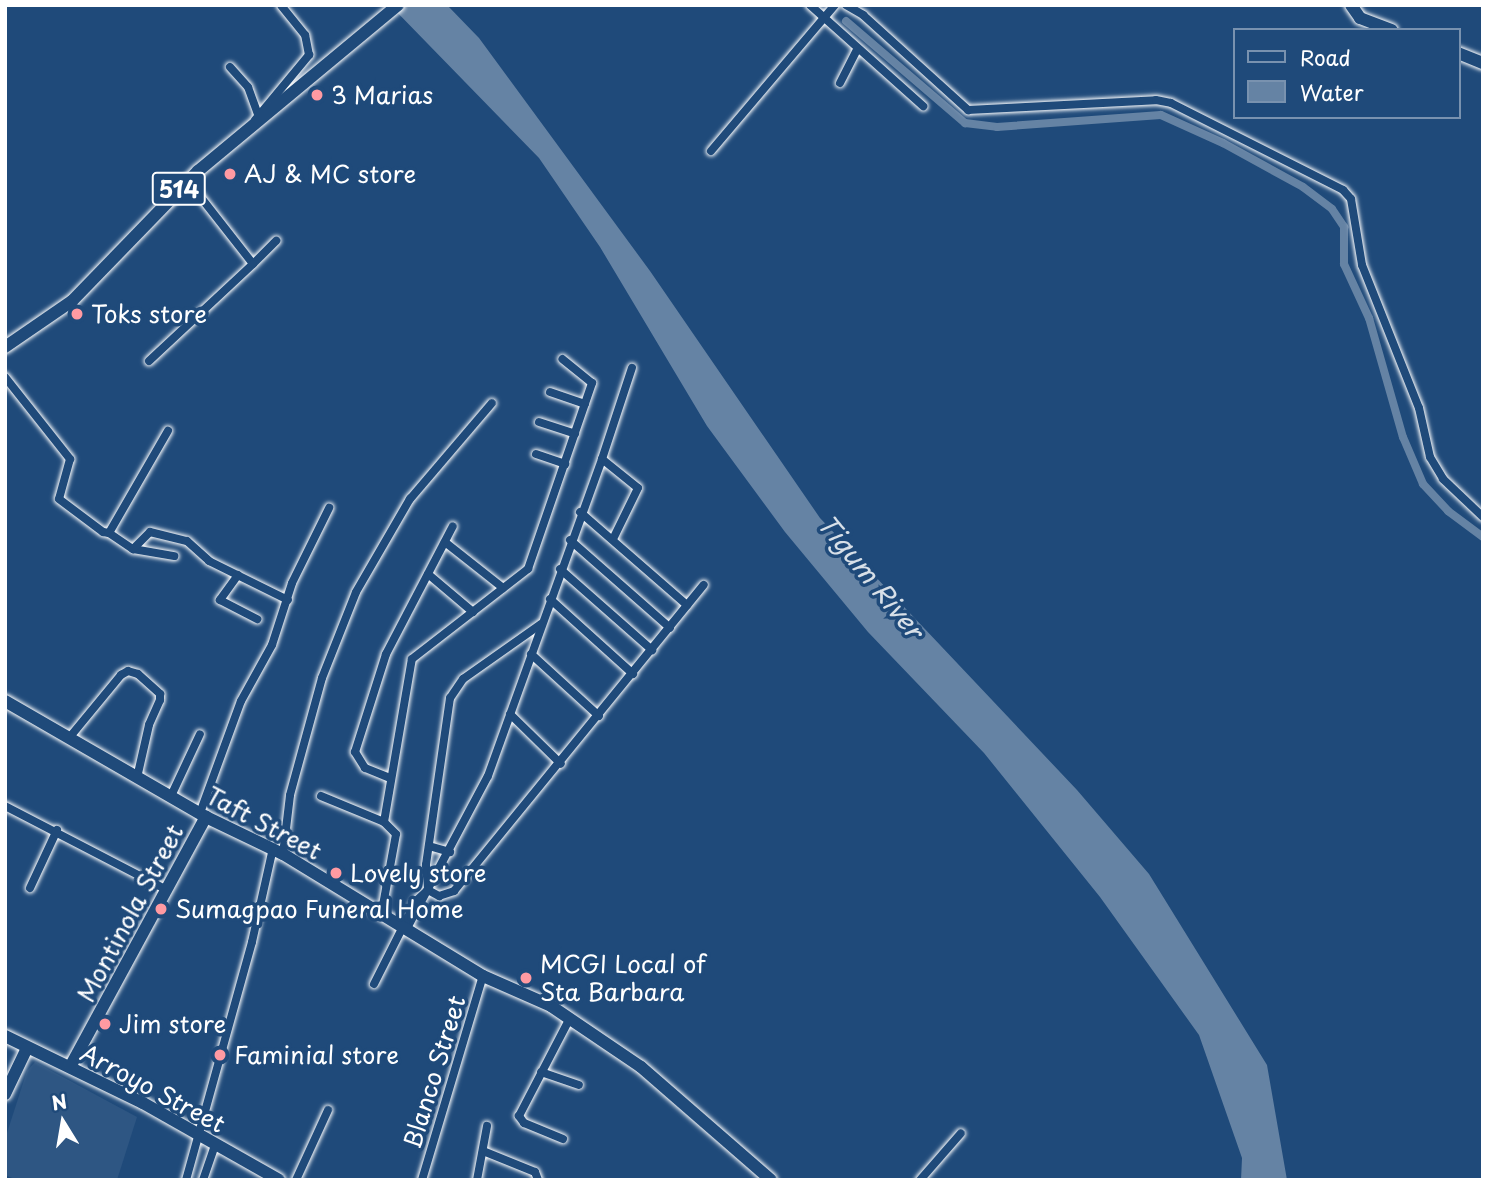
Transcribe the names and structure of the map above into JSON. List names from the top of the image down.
{
  "streets": {
    "main road": [
      "514",
      "Taft Street",
      "Montinola Street",
      "Arroyo Street"
    ],
    "street": ["Blanco Street"]
  },
  "crossings": [
    ["Taft Street", "Montinola Street"],
    ["Taft Street", "Blanco Street"],
    ["Montinola Street", "Arroyo Street"]
  ],
  "water": ["Tigum River"],
  "places": [
    "3 Marias",
    "AJ & MC store",
    "Toks store",
    "Lovely store",
    "Sumagpao Funeral Home",
    "MCGI Local of Sta Barbara",
    "Jim store",
    "Faminial store"
  ],
  "legend": ["Road", "Water"],
  "north": "top"
}
